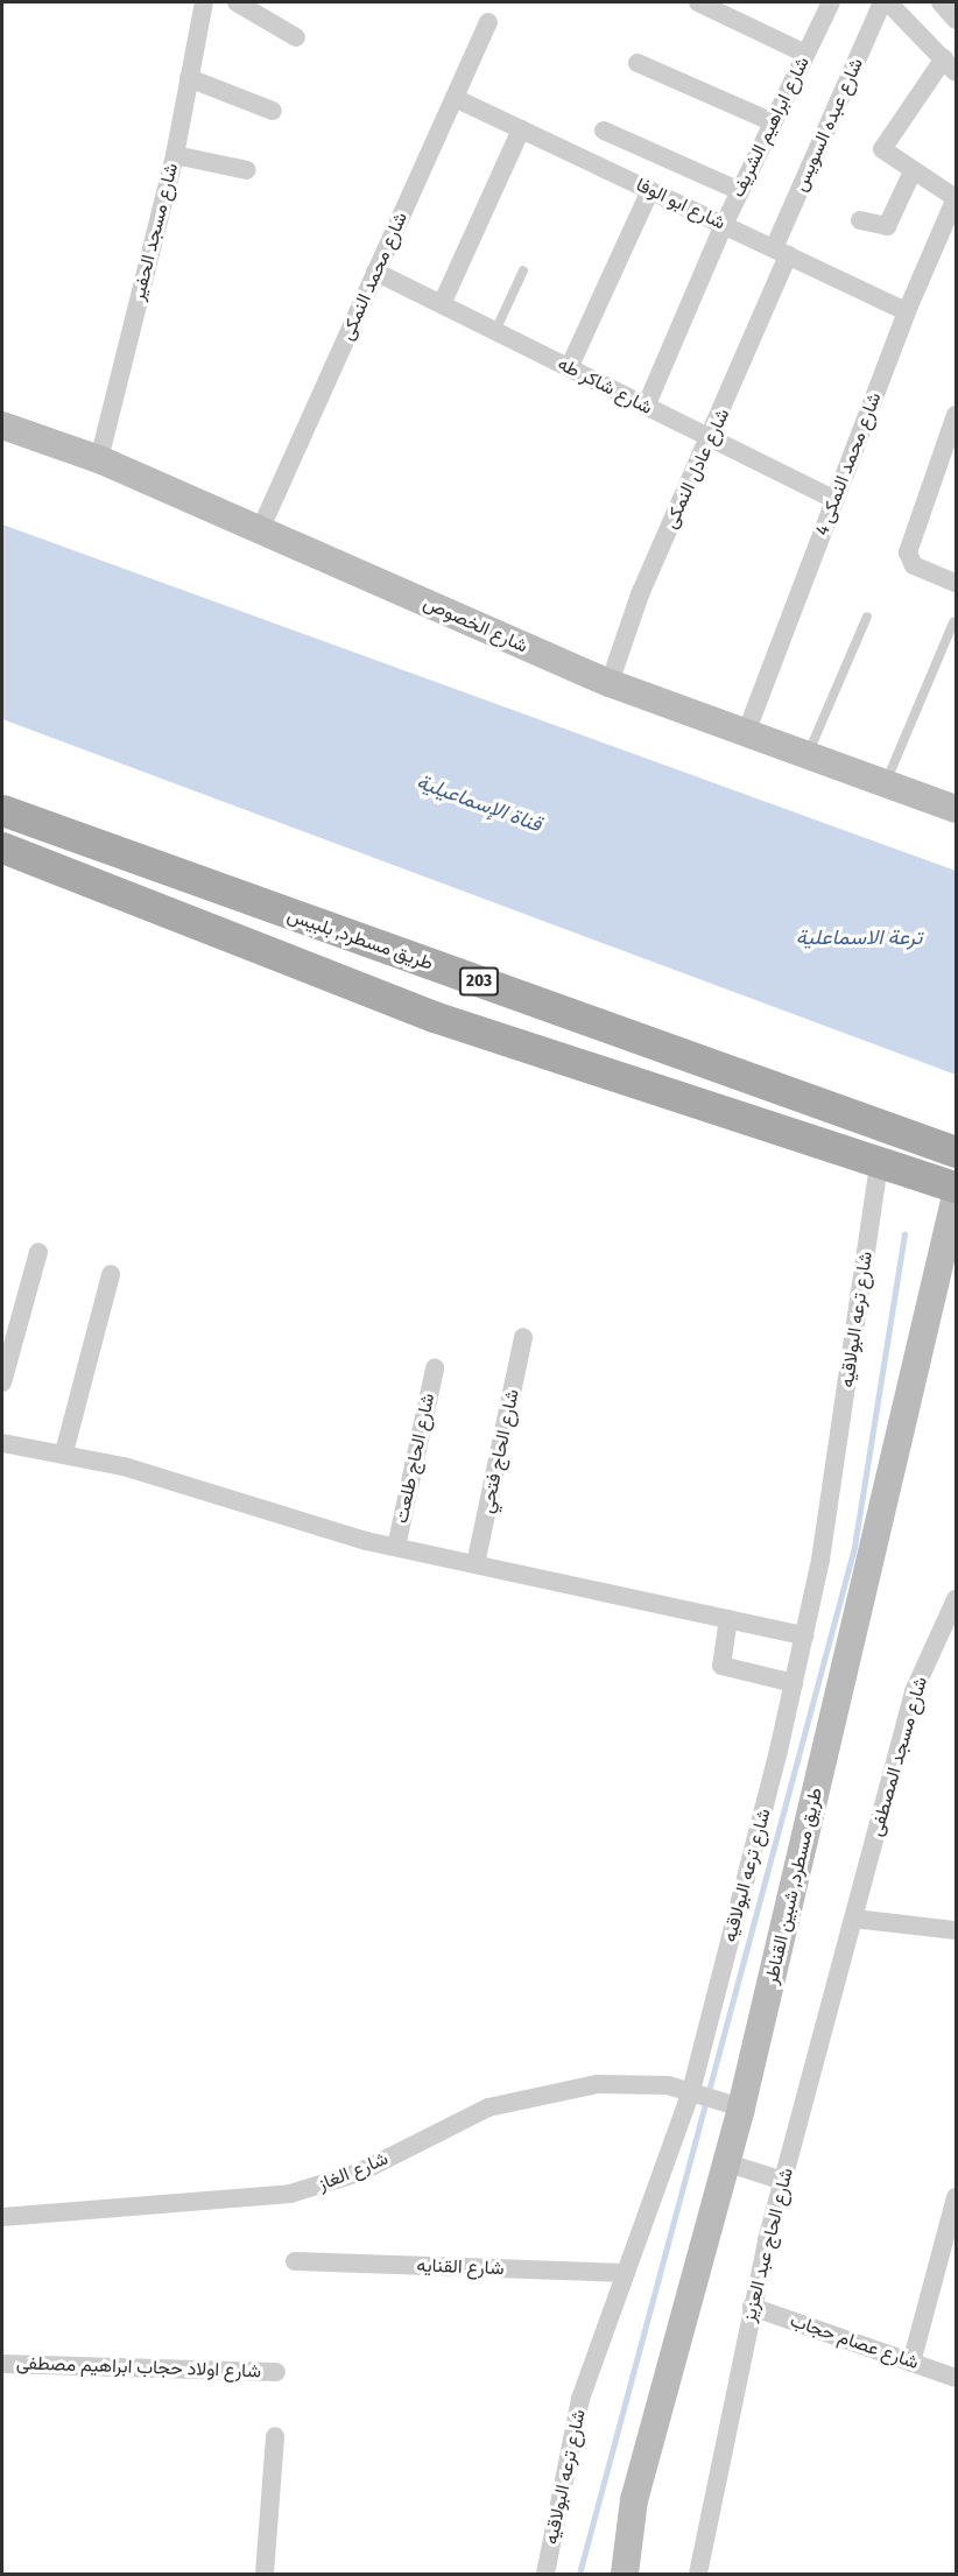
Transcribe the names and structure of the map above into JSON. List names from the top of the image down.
{
  "streets": {
    "main road": [
      "شارع الخصوص",
      "طريق مسطرد, بلبيس",
      "203",
      "طريق مسطرد, شبين القناطر"
    ],
    "street": [
      "شارع عبده السويس",
      "شارع ابراهيم الشريف",
      "شارع ابو الوفا",
      "شارع مسجد الحفير",
      "شارع محمد النمكى",
      "شارع شاكر طه",
      "شارع محمد النمكى 4",
      "شارع عادل النمكى",
      "شارع ترعه البولاقيه",
      "شارع الحاج فتحي",
      "شارع الحاج طلعت",
      "شارع مسجد المصطفى",
      "شارع الغاز",
      "شارع الحاج عبد العزيز",
      "شارع القنايه",
      "شارع عصام حجاب",
      "شارع اولاد حجاب ابراهيم مصطفى"
    ]
  },
  "crossings": [
    ["شارع عبده السويس", "شارع ابو الوفا"],
    ["شارع عبده السويس", "شارع عادل النمكى"],
    ["شارع ابراهيم الشريف", "شارع ابو الوفا"],
    ["شارع ابراهيم الشريف", "شارع شاكر طه"],
    ["شارع ابو الوفا", "شارع محمد النمكى"],
    ["شارع ابو الوفا", "شارع محمد النمكى 4"],
    ["شارع ابو الوفا", "شارع عادل النمكى"],
    ["شارع مسجد الحفير", "شارع الخصوص"],
    ["شارع محمد النمكى", "شارع شاكر طه"],
    ["شارع محمد النمكى", "شارع الخصوص"],
    ["شارع شاكر طه", "شارع محمد النمكى 4"],
    ["شارع شاكر طه", "شارع عادل النمكى"],
    ["شارع محمد النمكى 4", "شارع الخصوص"],
    ["شارع عادل النمكى", "شارع الخصوص"],
    ["203", "شارع ترعه البولاقيه"],
    ["شارع ترعه البولاقيه", "شارع الغاز"],
    ["شارع ترعه البولاقيه", "شارع القنايه"],
    ["شارع مسجد المصطفى", "شارع الحاج عبد العزيز"],
    ["طريق مسطرد, شبين القناطر", "شارع الغاز"],
    ["شارع الحاج عبد العزيز", "شارع عصام حجاب"]
  ],
  "water": ["قناة الإسماعيلية", "ترعة الاسماعلية"]
}
